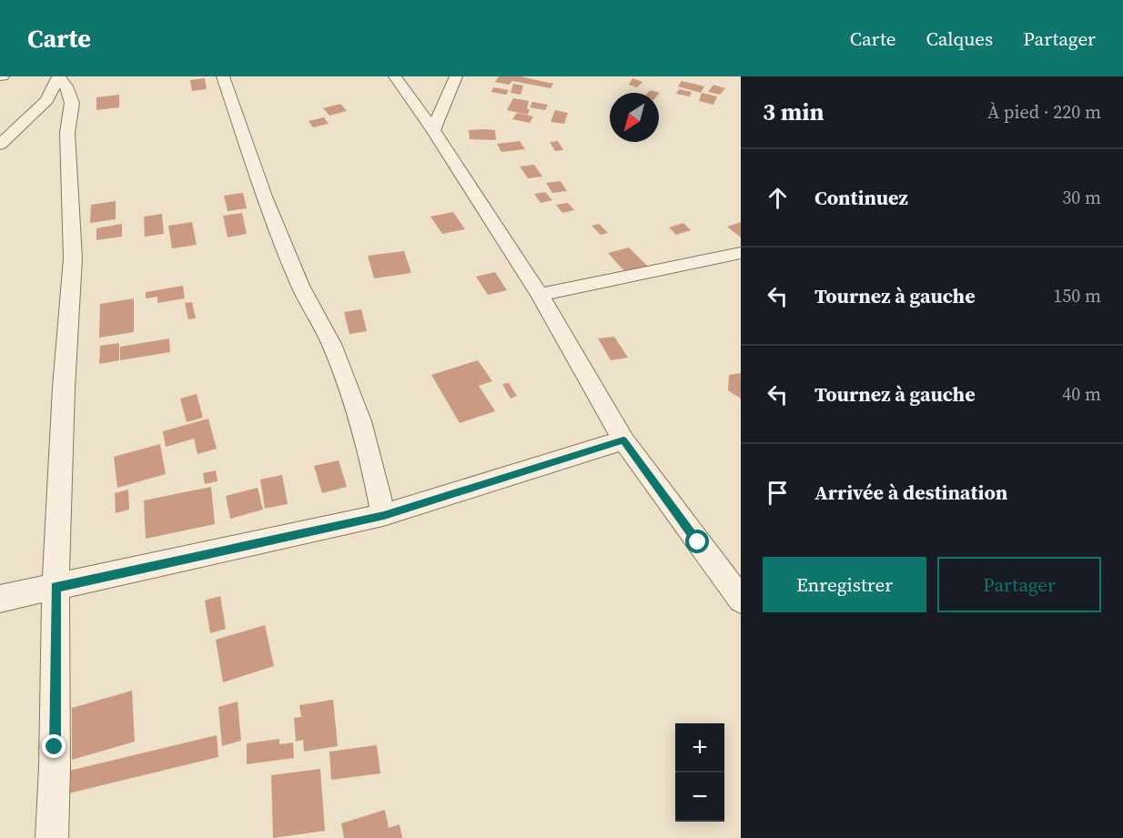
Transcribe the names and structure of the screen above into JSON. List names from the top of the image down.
{
  "north": "bottom left",
  "page": {
    "header": "Carte",
    "nav": ["Carte", "Calques", "Partager"],
    "heading": ["3 min", "À pied · 220 m"],
    "list": [
      ["Continuez", "30 m"],
      ["Tournez à gauche", "150 m"],
      ["Tournez à gauche", "40 m"],
      "Arrivée à destination"
    ],
    "buttons": ["Enregistrer", "Partager"],
    "map_buttons": ["+", "−"]
  }
}
